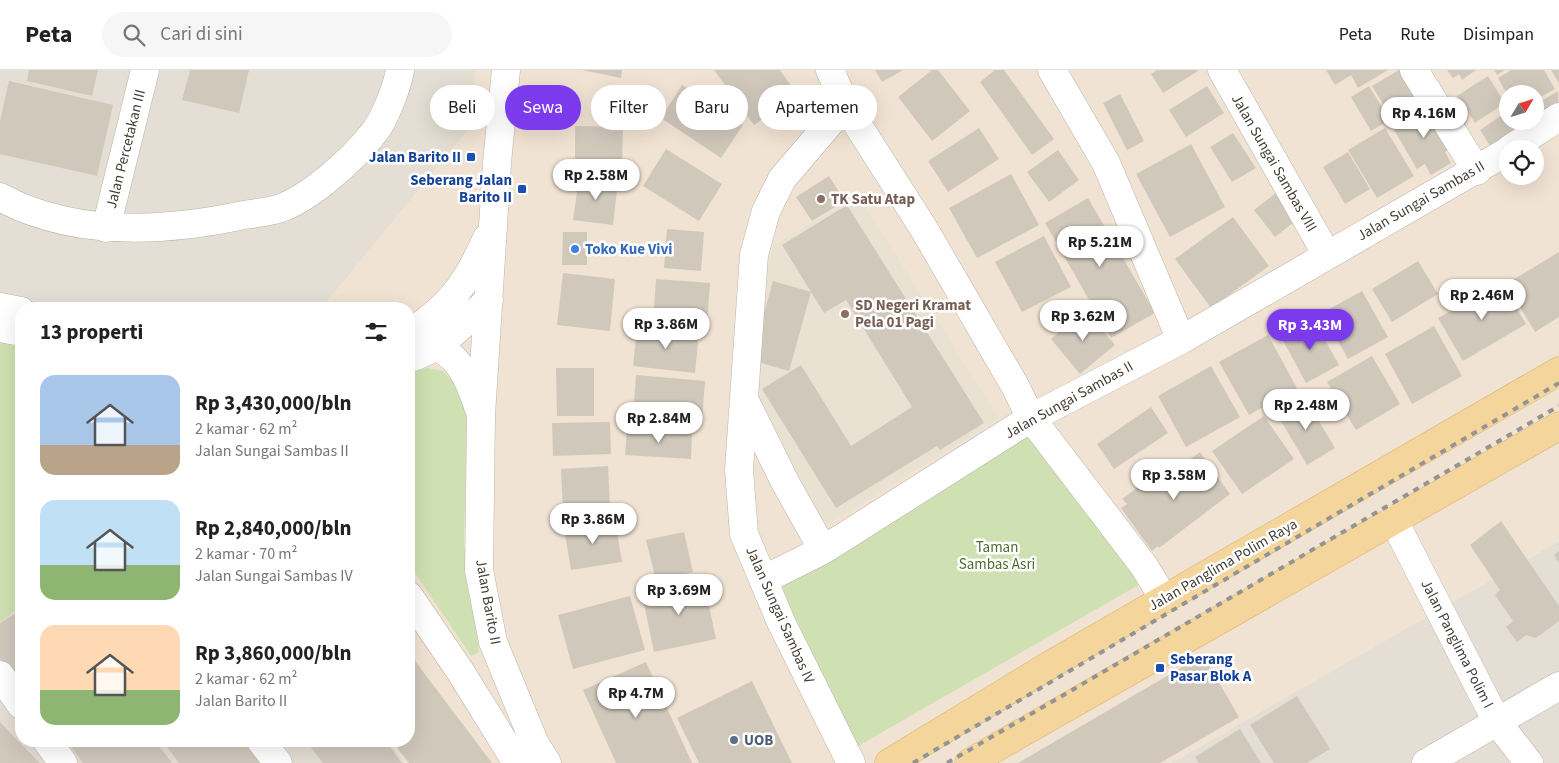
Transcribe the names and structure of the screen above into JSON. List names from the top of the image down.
{
  "streets": {
    "main road": ["Jalan Panglima Polim Raya"],
    "street": [
      "Jalan Percetakan III",
      "Jalan Sungai Sambas VIII",
      "Jalan Sungai Sambas II",
      "Jalan Barito II",
      "Jalan Sungai Sambas IV",
      "Jalan Panglima Polim I"
    ]
  },
  "crossings": [
    ["Jalan Sungai Sambas VIII", "Jalan Sungai Sambas II"],
    ["Jalan Sungai Sambas II", "Jalan Sungai Sambas IV"]
  ],
  "parks": ["Taman Sambas Asri"],
  "places": {
    "transit": ["Jalan Barito II", "Seberang Jalan Barito II", "Seberang Pasar Blok A"],
    "other": [
      "TK Satu Atap",
      "Toko Kue Vivi",
      "SD Negeri Kramat Pela 01 Pagi",
      "UOB"
    ]
  },
  "north": "top right",
  "page": {
    "header": "Peta",
    "search": "Cari di sini",
    "nav": ["Peta", "Rute", "Disimpan"],
    "chip": [
      "Beli",
      "Sewa",
      "Filter",
      "Baru",
      "Apartemen"
    ],
    "price": [
      "Rp 4.16M",
      "Rp 2.58M",
      "Rp 5.21M",
      "Rp 2.46M",
      "Rp 3.62M",
      "Rp 3.86M",
      "Rp 3.43M",
      "Rp 2.48M",
      "Rp 2.84M",
      "Rp 3.58M",
      "Rp 3.86M",
      "Rp 3.69M",
      "Rp 4.7M"
    ],
    "heading": "13 properti",
    "list": [
      {
        "name": "Rp 3,430,000/bln",
        "note": "2 kamar · 62 m² · Jalan Sungai Sambas II"
      },
      {
        "name": "Rp 2,840,000/bln",
        "note": "2 kamar · 70 m² · Jalan Sungai Sambas IV"
      },
      {
        "name": "Rp 3,860,000/bln",
        "note": "2 kamar · 62 m² · Jalan Barito II"
      }
    ]
  }
}
